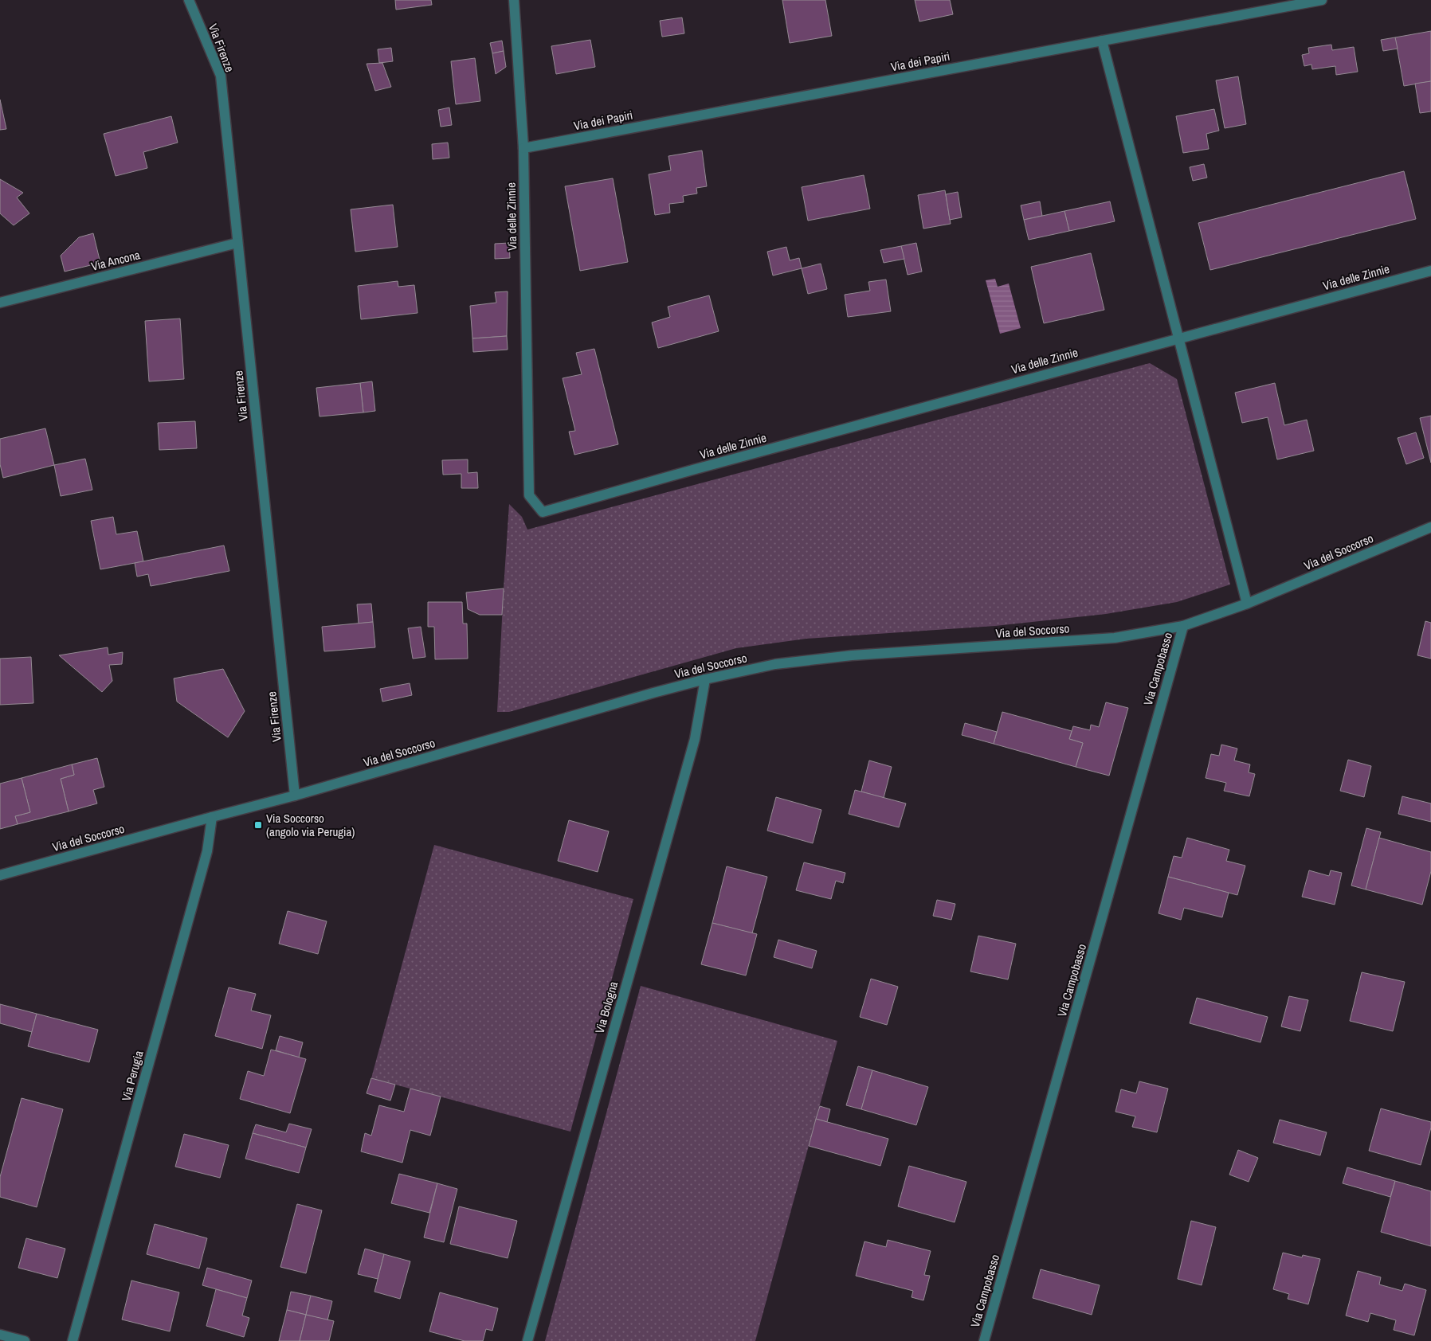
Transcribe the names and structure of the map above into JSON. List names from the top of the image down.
{
  "streets": {
    "street": [
      "Via Firenze",
      "Via dei Papiri",
      "Via delle Zinnie",
      "Via Ancona",
      "Via del Soccorso",
      "Via Campobasso",
      "Via Bologna",
      "Via Perugia"
    ]
  },
  "crossings": [
    ["Via Firenze", "Via Ancona"],
    ["Via Firenze", "Via del Soccorso"],
    ["Via dei Papiri", "Via delle Zinnie"],
    ["Via del Soccorso", "Via Campobasso"],
    ["Via del Soccorso", "Via Bologna"],
    ["Via del Soccorso", "Via Perugia"]
  ],
  "places": {
    "transit": ["Via Soccorso (angolo via Perugia)"]
  }
}
